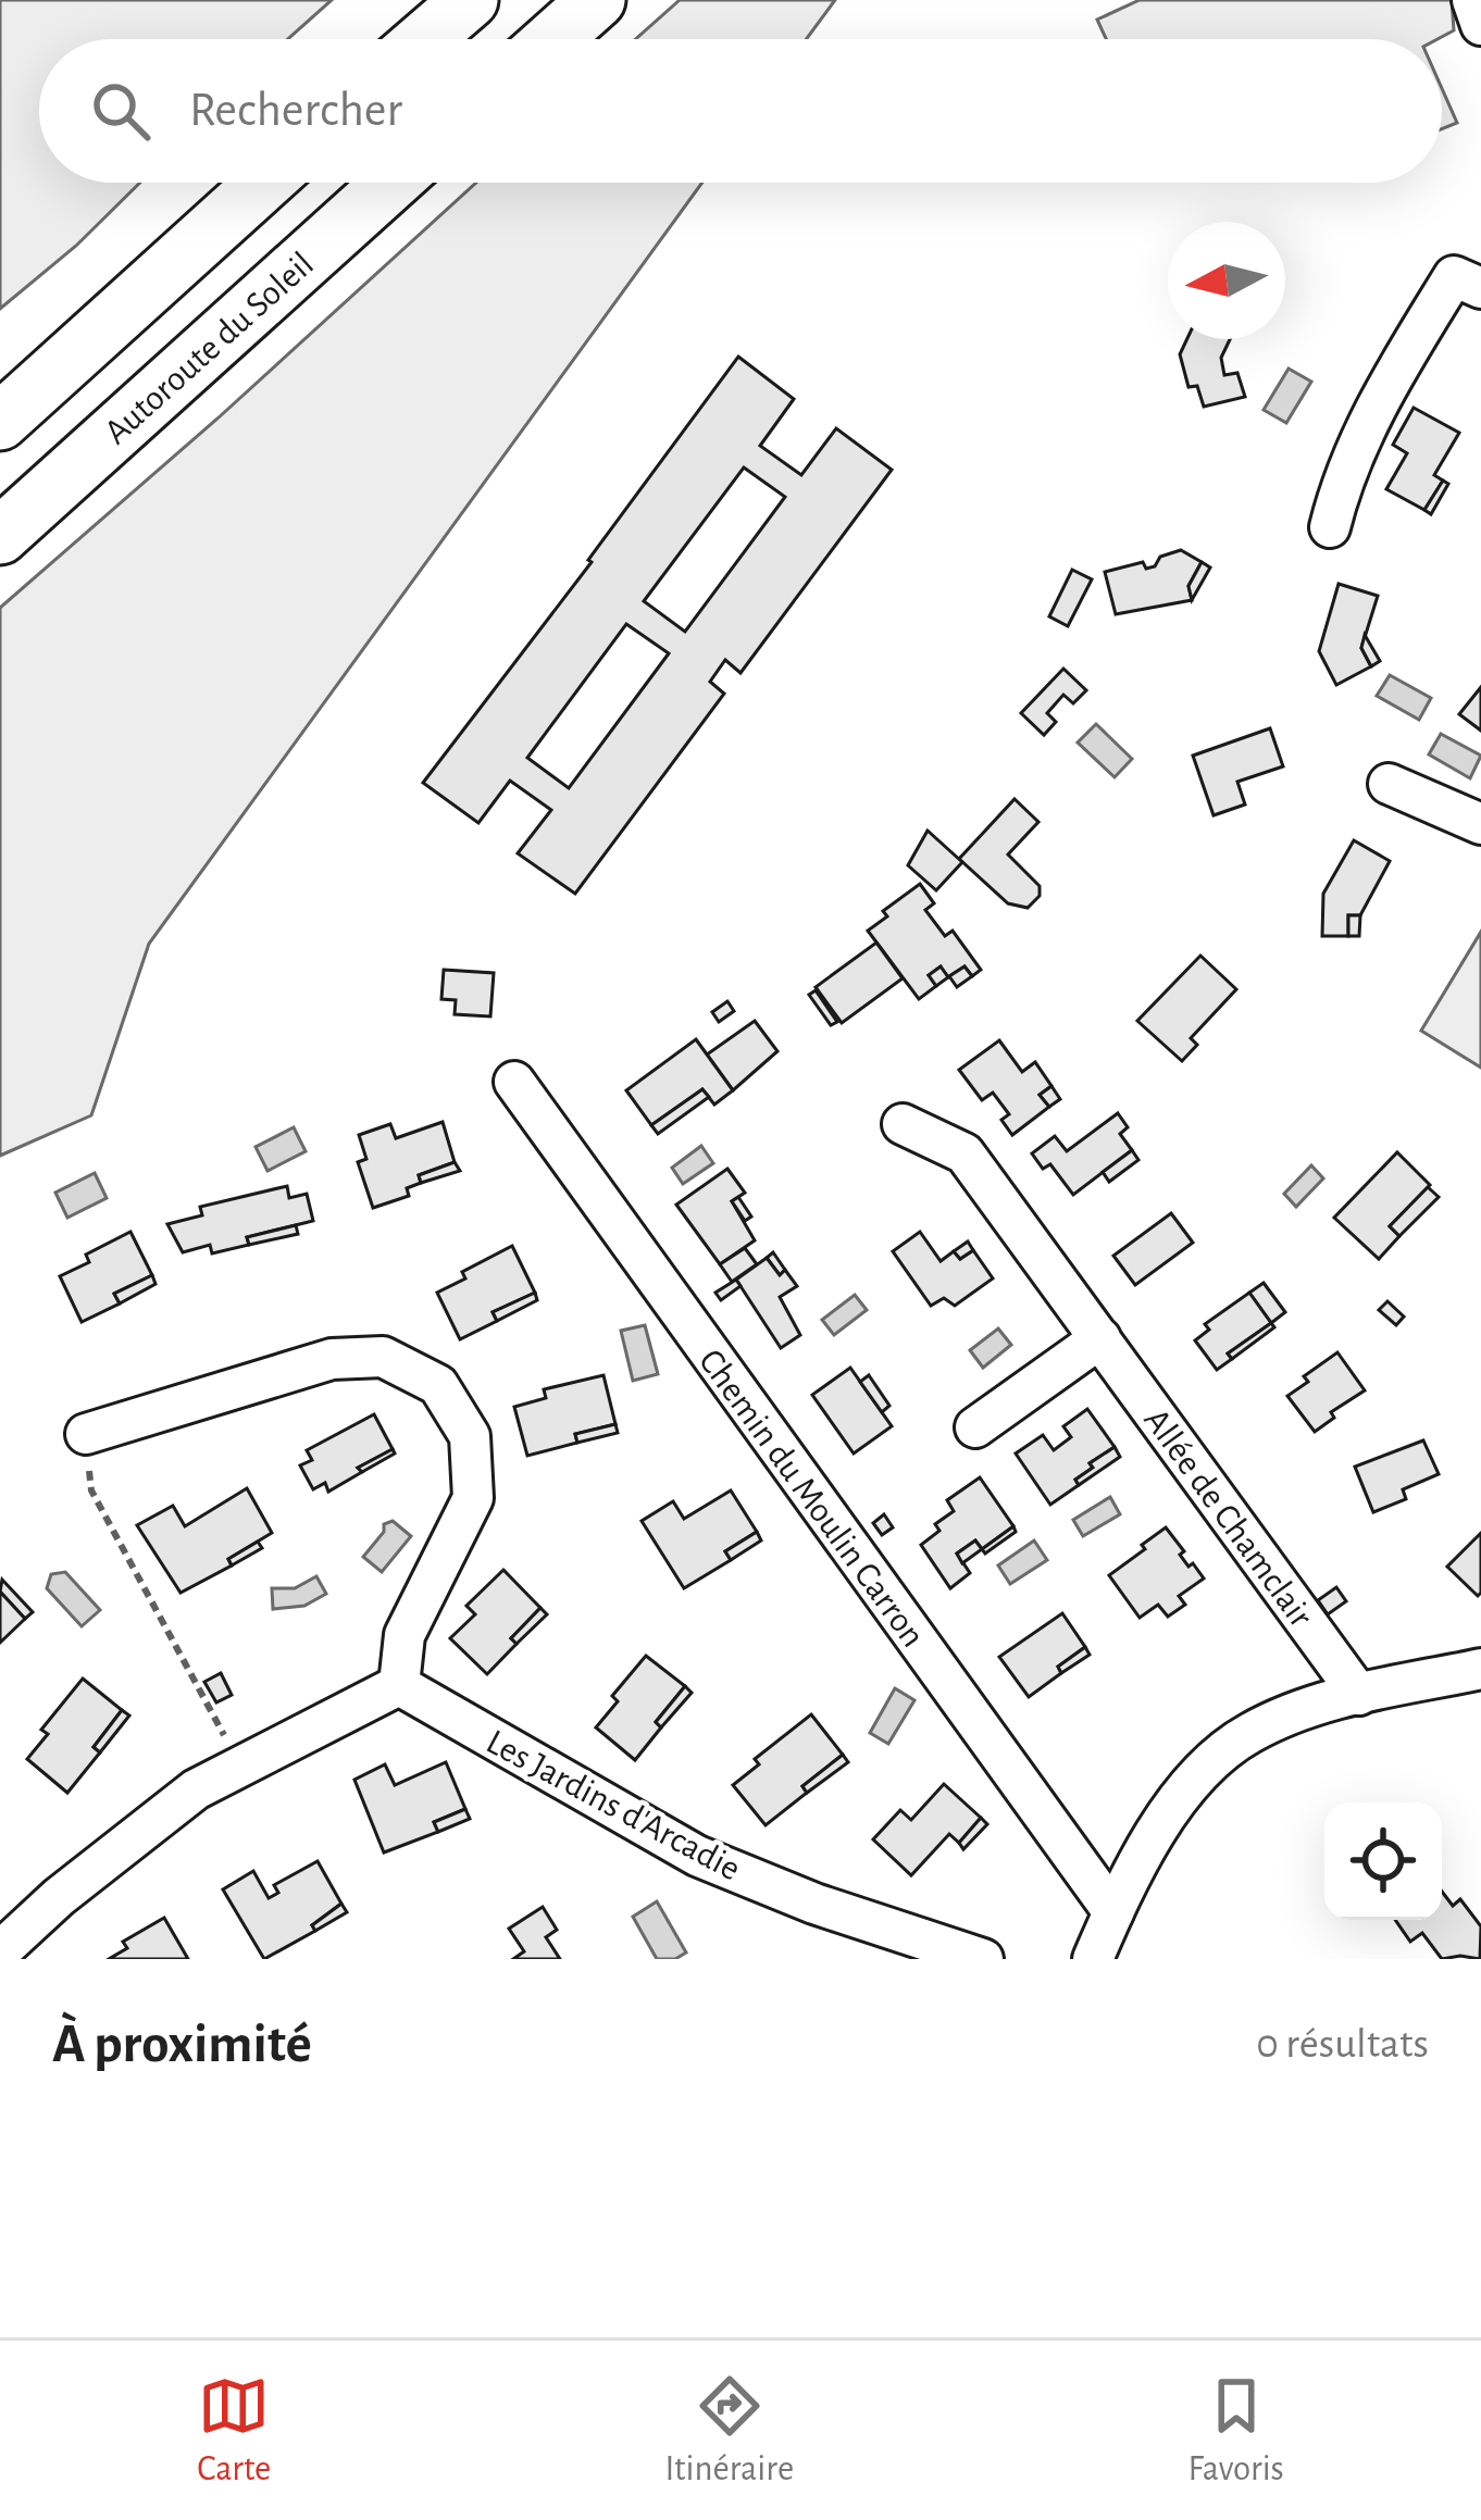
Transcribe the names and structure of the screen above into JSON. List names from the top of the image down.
{
  "streets": {
    "highway": ["Autoroute du Soleil"],
    "street": ["Chemin du Moulin Carron", "Allée de Chamclair", "Les Jardins d'Arcadie"]
  },
  "north": "left",
  "page": {
    "search": "Rechercher",
    "heading": ["À proximité", "0 résultats"],
    "nav": ["Carte", "Itinéraire", "Favoris"]
  }
}
